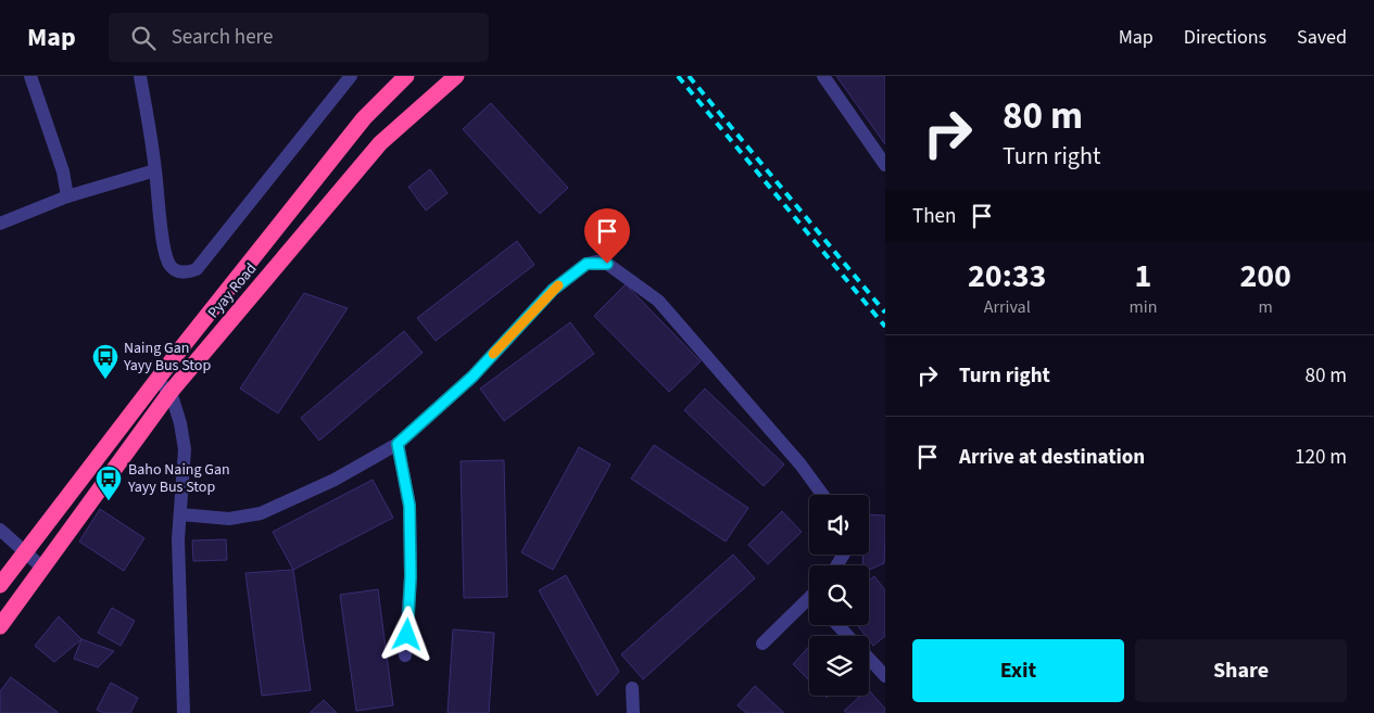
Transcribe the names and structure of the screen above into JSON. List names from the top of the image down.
{
  "streets": {
    "highway": ["Pyay Road"]
  },
  "places": {
    "bus stop": ["Naing Gan Yayy Bus Stop", "Baho Naing Gan Yayy Bus Stop"]
  },
  "page": {
    "header": "Map",
    "search": "Search here",
    "nav": ["Map", "Directions", "Saved"],
    "turn": ["80 m", "Turn right"],
    "then": "Then",
    "eta": [
      "20:33",
      "Arrival",
      "1",
      "min",
      "200",
      "m"
    ],
    "list": [
      {
        "name": "Turn right",
        "value": "80 m"
      },
      {
        "name": "Arrive at destination",
        "value": "120 m"
      }
    ],
    "buttons": ["Exit", "Share"]
  }
}
